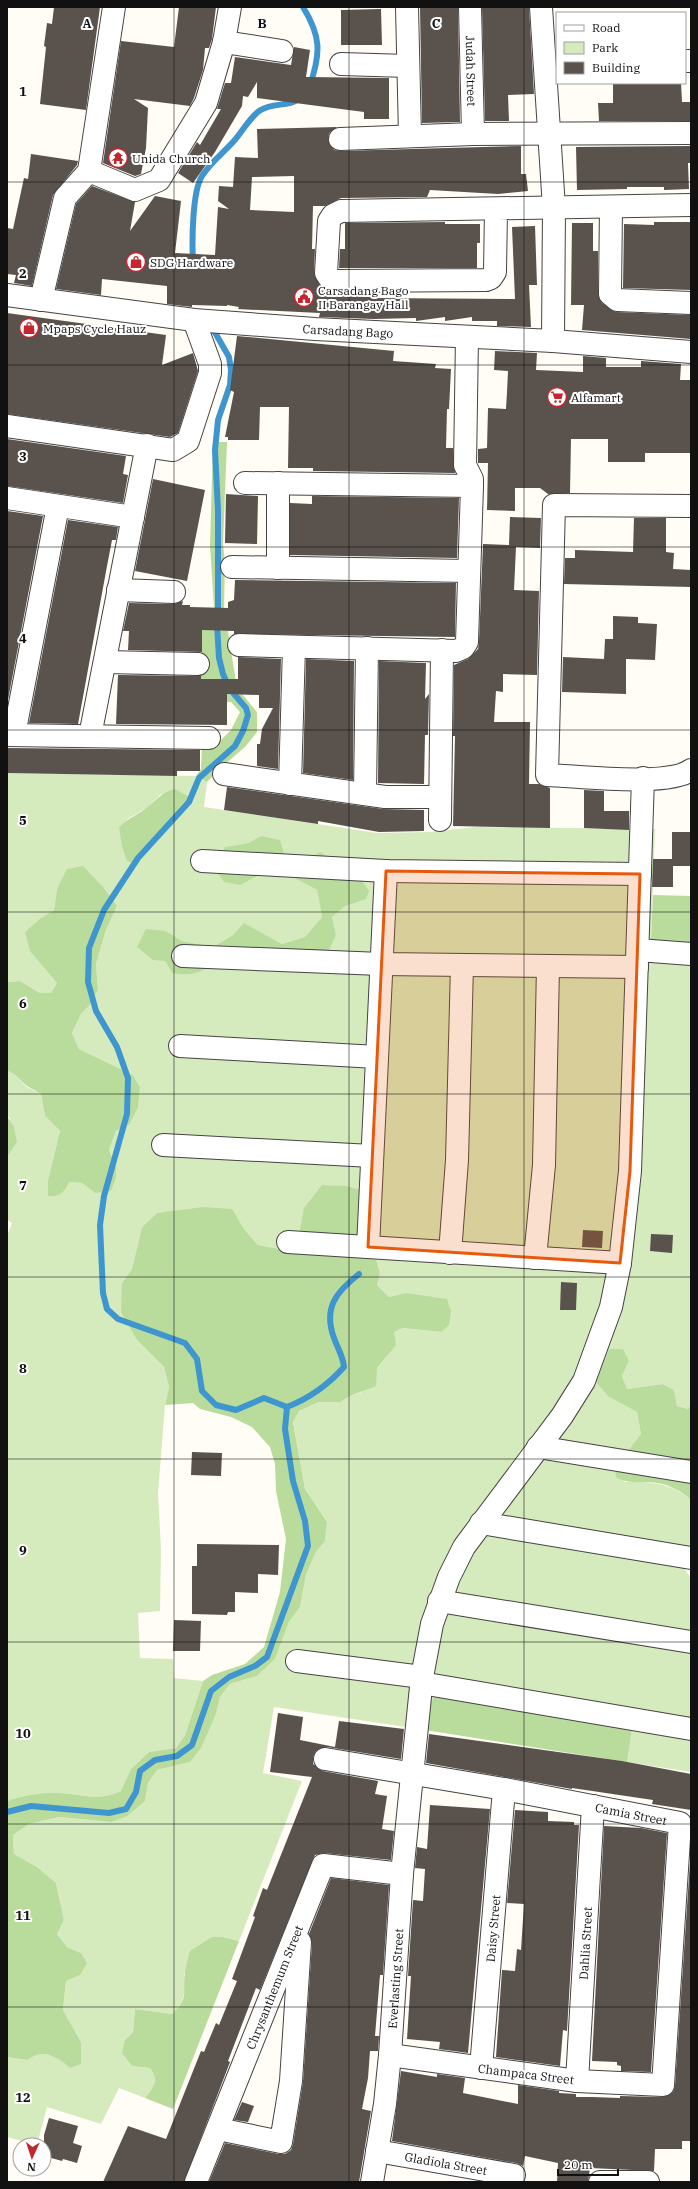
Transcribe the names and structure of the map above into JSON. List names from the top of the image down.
{
  "streets": {
    "street": [
      "Judah Street",
      "Carsadang Bago",
      "Camia Street",
      "Daisy Street",
      "Dahlia Street",
      "Everlasting Street",
      "Chrysanthemum Street",
      "Champaca Street",
      "Gladiola Street"
    ]
  },
  "crossings": [
    ["Camia Street", "Daisy Street"],
    ["Camia Street", "Dahlia Street"],
    ["Camia Street", "Everlasting Street"],
    ["Camia Street", "Champaca Street"],
    ["Daisy Street", "Champaca Street"],
    ["Dahlia Street", "Champaca Street"],
    ["Everlasting Street", "Chrysanthemum Street"],
    ["Everlasting Street", "Champaca Street"],
    ["Everlasting Street", "Gladiola Street"]
  ],
  "places": {
    "temple": ["Unida Church"],
    "shop": ["SDG Hardware", "Mpaps Cycle Hauz"],
    "public building": ["Carsadang Bago II Barangay Hall"],
    "supermarket": ["Alfamart"]
  },
  "legend": ["Road", "Park", "Building"],
  "scale_bar": "20 m",
  "north": "bottom",
  "grid": {
    "columns": ["A", "B", "C"],
    "rows": [
      "1",
      "2",
      "3",
      "4",
      "5",
      "6",
      "7",
      "8",
      "9",
      "10",
      "11",
      "12"
    ]
  }
}
